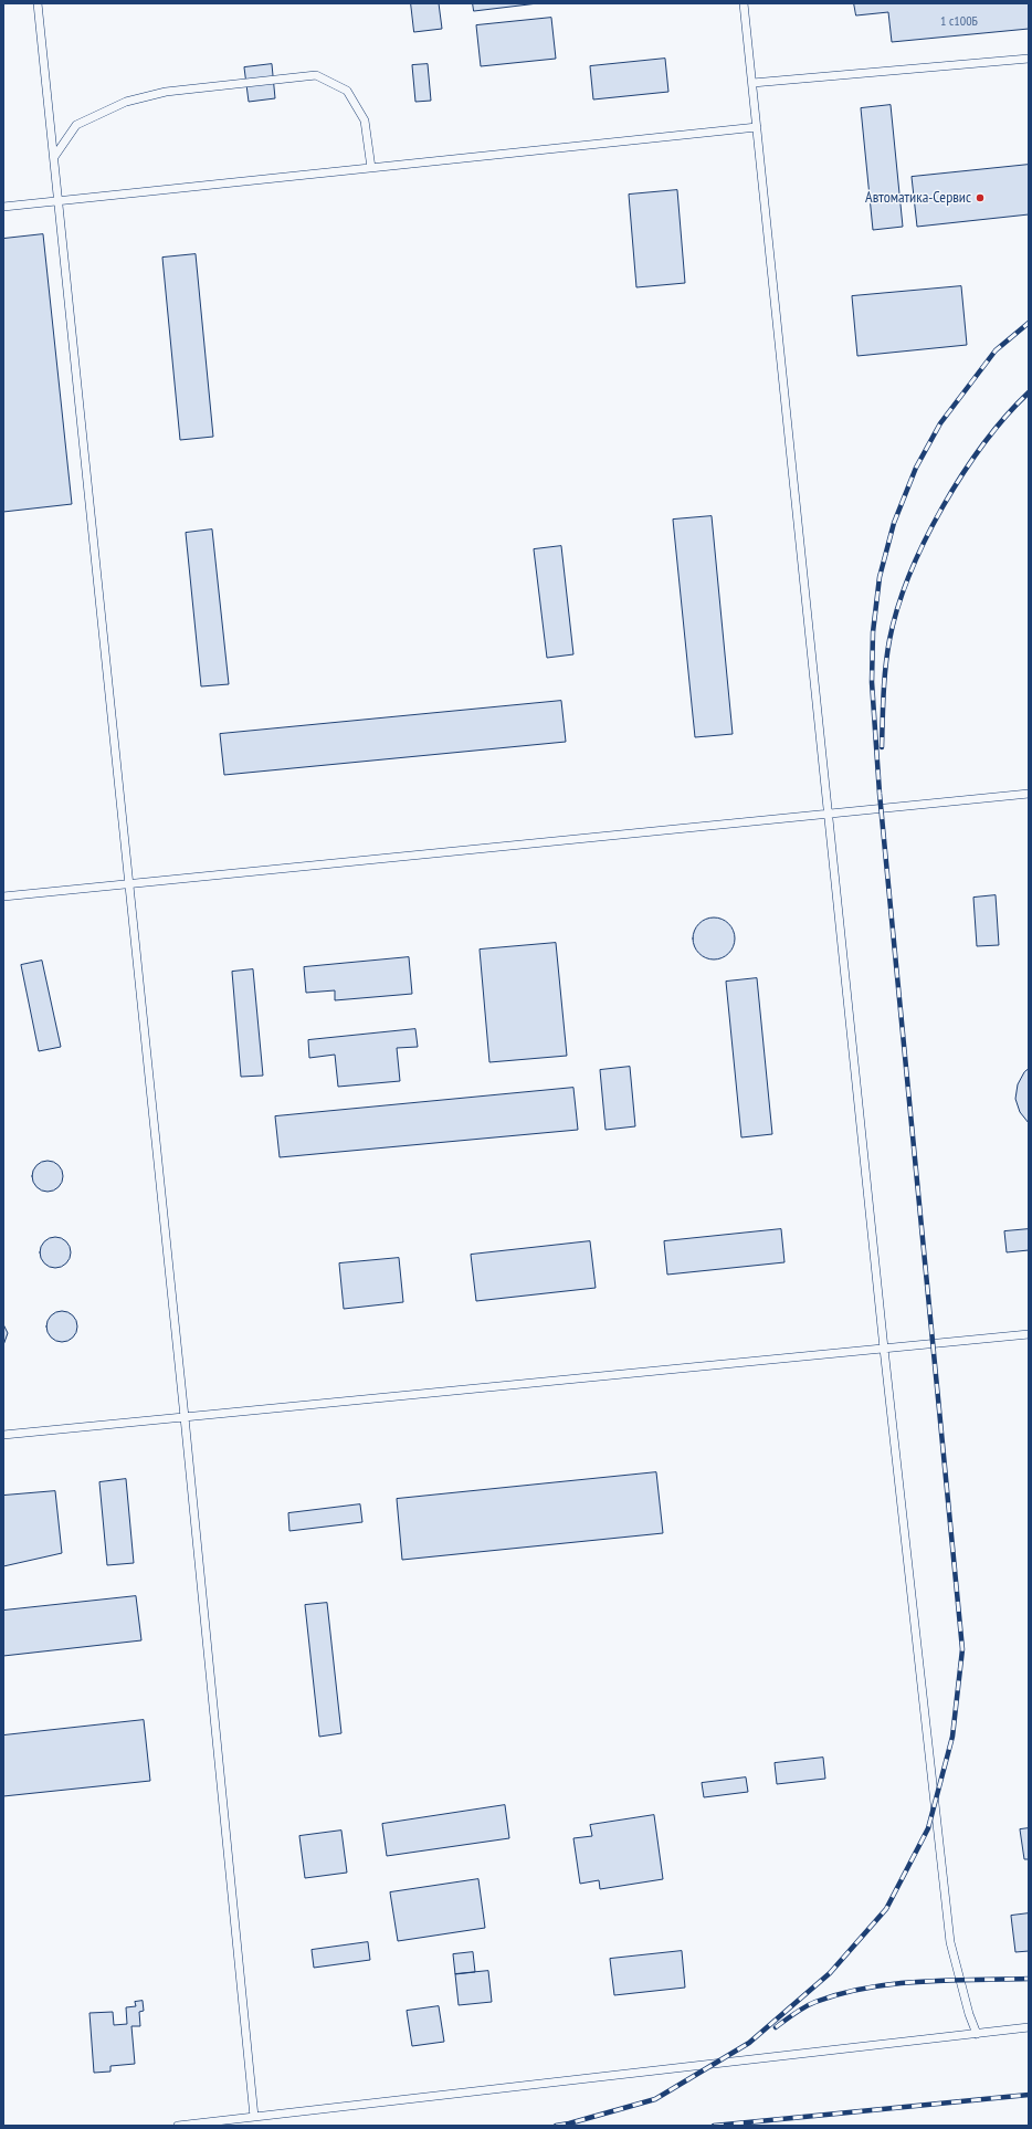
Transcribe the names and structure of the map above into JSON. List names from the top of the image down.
{
  "places": ["Автоматика-Сервис"],
  "house_numbers": ["1 с100Б"]
}
